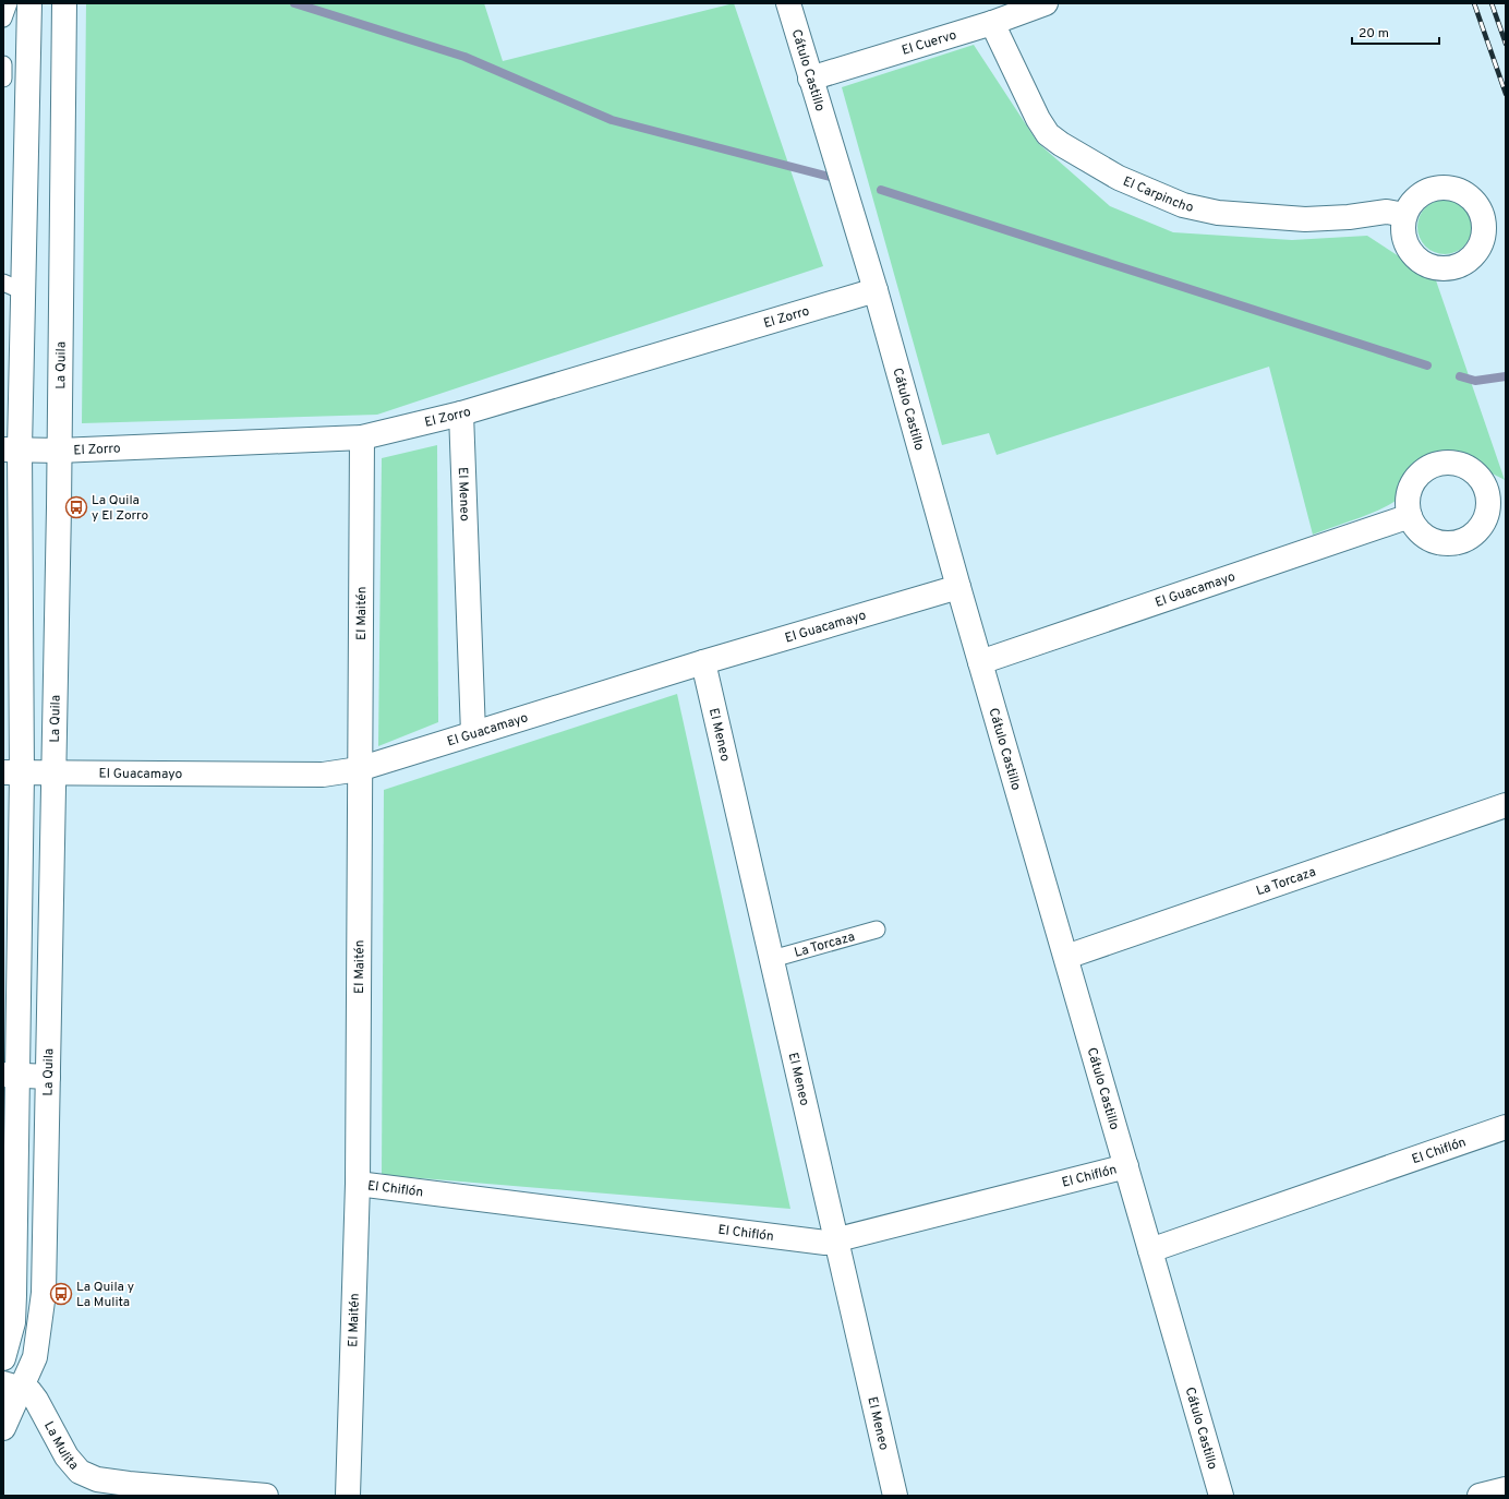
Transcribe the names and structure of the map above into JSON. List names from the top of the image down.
{
  "streets": {
    "street": [
      "El Cuervo",
      "Cátulo Castillo",
      "El Carpincho",
      "El Zorro",
      "La Quila",
      "El Meneo",
      "El Guacamayo",
      "El Maitén",
      "La Torcaza",
      "El Chiflón",
      "La Mulita"
    ]
  },
  "crossings": [
    ["El Cuervo", "Cátulo Castillo"],
    ["El Cuervo", "El Carpincho"],
    ["Cátulo Castillo", "El Zorro"],
    ["Cátulo Castillo", "El Guacamayo"],
    ["Cátulo Castillo", "La Torcaza"],
    ["Cátulo Castillo", "El Chiflón"],
    ["El Zorro", "La Quila"],
    ["El Zorro", "El Meneo"],
    ["El Zorro", "El Maitén"],
    ["La Quila", "El Guacamayo"],
    ["La Quila", "La Mulita"],
    ["El Meneo", "El Guacamayo"],
    ["El Meneo", "La Torcaza"],
    ["El Meneo", "El Chiflón"],
    ["El Guacamayo", "El Maitén"],
    ["El Maitén", "El Chiflón"]
  ],
  "places": {
    "bus stop": ["La Quila y El Zorro", "La Quila y La Mulita"]
  },
  "scale_bar": "20 m"
}
